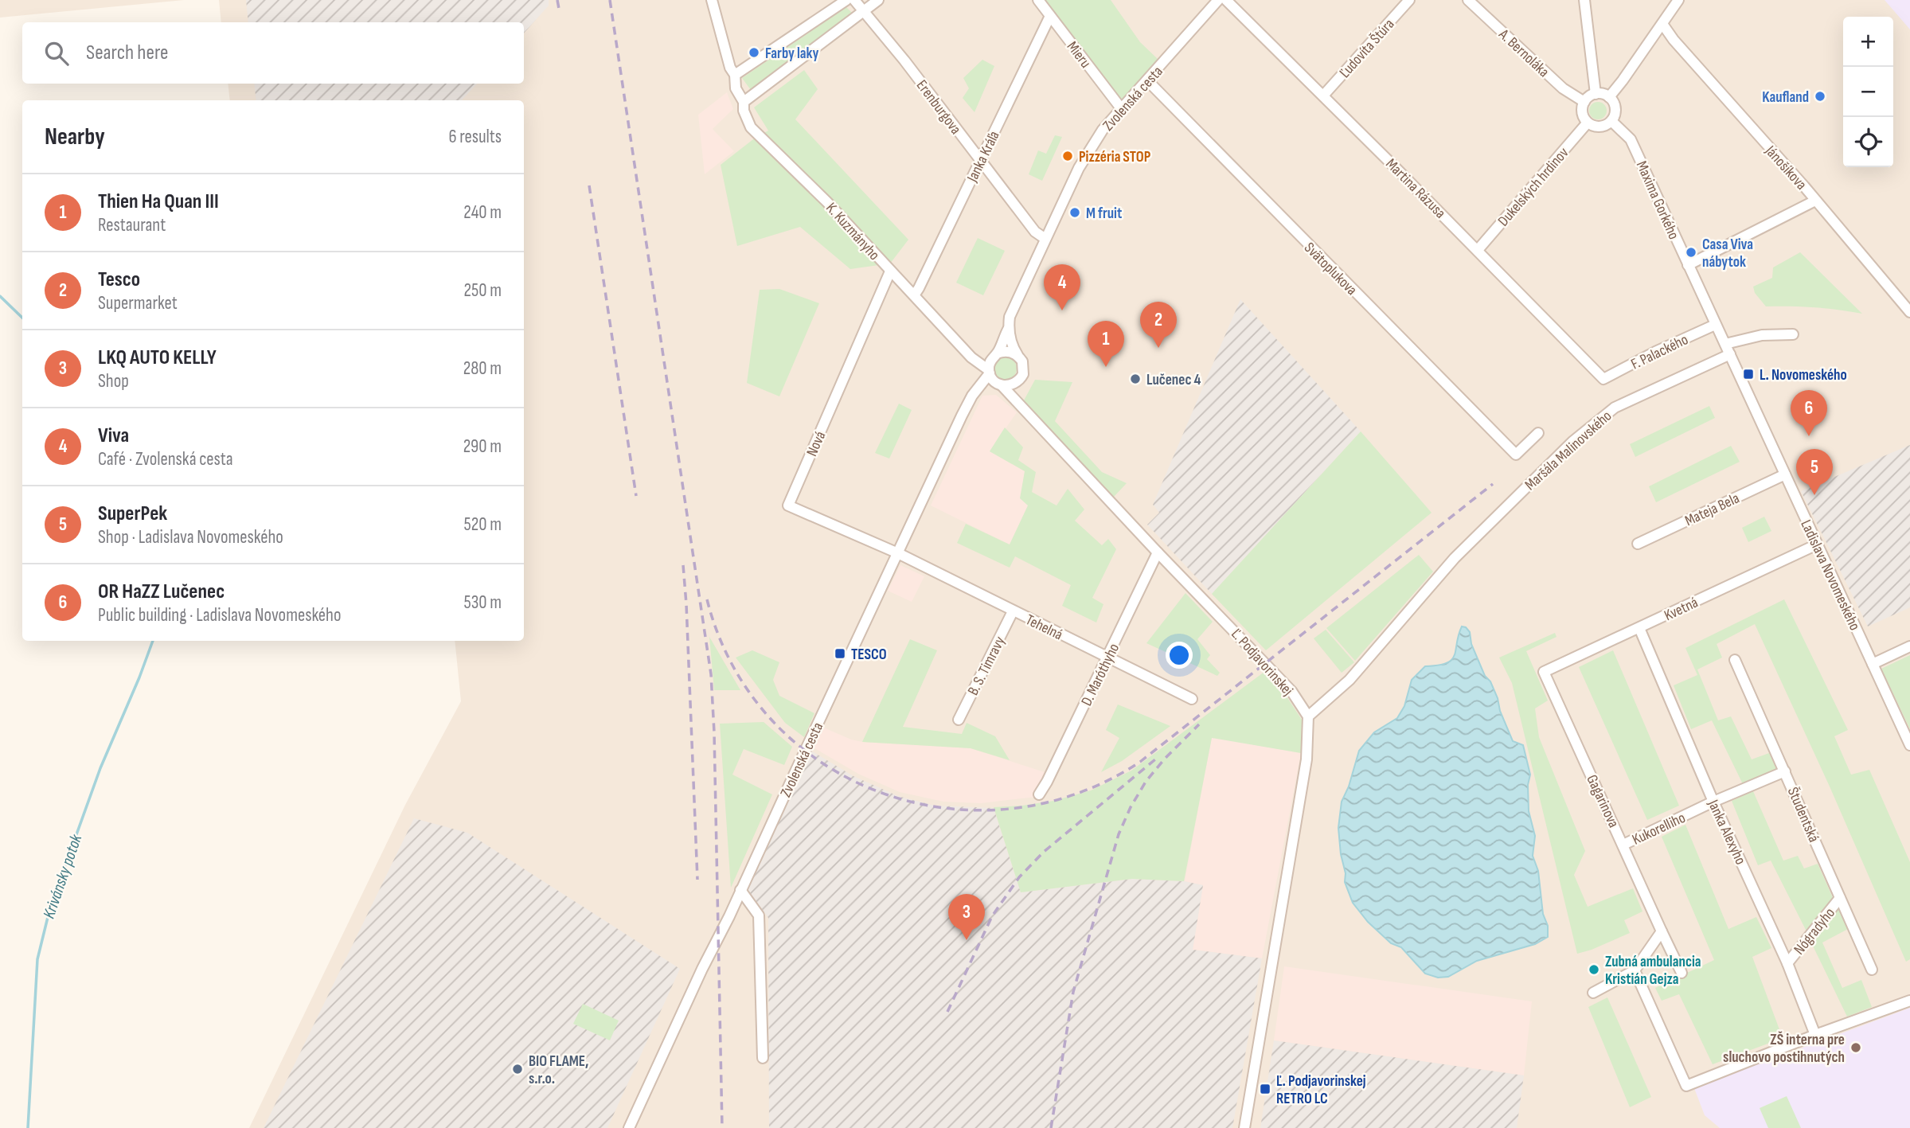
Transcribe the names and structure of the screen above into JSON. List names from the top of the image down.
{
  "streets": {
    "street": [
      "Ľudovíta Štúra",
      "A. Bernoláka",
      "Mieru",
      "Zvolenská cesta",
      "Erenburgova",
      "Janka Kráľa",
      "Jánošíkova",
      "Dukelských hrdinov",
      "Martina Rázusa",
      "Maxima Gorkého",
      "K. Kuzmányho",
      "Svätoplukova",
      "F. Palackého",
      "Nová",
      "Maršála Malinovského",
      "Mateja Bela",
      "Ladislava Novomeského",
      "Kvetná",
      "Tehelná",
      "Ľ. Podjavorinskej",
      "B. S. Timravy",
      "D. Maróthyho",
      "Gagarinova",
      "Študentská",
      "Kukorelliho",
      "Janka Alexyho",
      "Nógradyho"
    ]
  },
  "crossings": [
    ["Ľudovíta Štúra", "Martina Rázusa"],
    ["A. Bernoláka", "Dukelských hrdinov"],
    ["A. Bernoláka", "Maxima Gorkého"],
    ["Mieru", "Zvolenská cesta"],
    ["Mieru", "Janka Kráľa"],
    ["Zvolenská cesta", "Erenburgova"],
    ["Zvolenská cesta", "K. Kuzmányho"],
    ["Zvolenská cesta", "Svätoplukova"],
    ["Zvolenská cesta", "Nová"],
    ["Zvolenská cesta", "Tehelná"],
    ["Zvolenská cesta", "Ľ. Podjavorinskej"],
    ["Erenburgova", "Janka Kráľa"],
    ["Janka Kráľa", "K. Kuzmányho"],
    ["Dukelských hrdinov", "Martina Rázusa"],
    ["Dukelských hrdinov", "Maxima Gorkého"],
    ["Martina Rázusa", "F. Palackého"],
    ["Maxima Gorkého", "F. Palackého"],
    ["Maxima Gorkého", "Ladislava Novomeského"],
    ["K. Kuzmányho", "Nová"],
    ["K. Kuzmányho", "Ľ. Podjavorinskej"],
    ["Nová", "Tehelná"],
    ["Maršála Malinovského", "Ladislava Novomeského"],
    ["Maršála Malinovského", "Ľ. Podjavorinskej"],
    ["Mateja Bela", "Ladislava Novomeského"],
    ["Ladislava Novomeského", "Kvetná"],
    ["Kvetná", "Gagarinova"],
    ["Kvetná", "Janka Alexyho"],
    ["Tehelná", "B. S. Timravy"],
    ["Tehelná", "D. Maróthyho"],
    ["Ľ. Podjavorinskej", "D. Maróthyho"],
    ["Gagarinova", "Kukorelliho"],
    ["Študentská", "Kukorelliho"],
    ["Študentská", "Nógradyho"],
    ["Kukorelliho", "Janka Alexyho"],
    ["Janka Alexyho", "Nógradyho"]
  ],
  "water": ["Krivánsky potok"],
  "places": {
    "other": [
      "Farby laky",
      "Kaufland",
      "Pizzéria STOP",
      "M fruit",
      "Casa Viva nábytok",
      "Lučenec 4",
      "Zubná ambulancia Kristián Gejza",
      "ZŠ interna pre sluchovo postihnutých",
      "BIO FLAME, s.r.o."
    ],
    "transit": ["L. Novomeského", "TESCO", "Ľ. Podjavorinskej RETRO LC"]
  },
  "page": {
    "map_buttons": ["+", "−"],
    "search": "Search here",
    "heading": ["Nearby", "6 results"],
    "list": [
      {
        "mark": "1",
        "name": "Thien Ha Quan III",
        "note": "Restaurant",
        "value": "240 m"
      },
      {
        "mark": "2",
        "name": "Tesco",
        "note": "Supermarket",
        "value": "250 m"
      },
      {
        "mark": "3",
        "name": "LKQ AUTO KELLY",
        "note": "Shop",
        "value": "280 m"
      },
      {
        "mark": "4",
        "name": "Viva",
        "note": "Café · Zvolenská cesta",
        "value": "290 m"
      },
      {
        "mark": "5",
        "name": "SuperPek",
        "note": "Shop · Ladislava Novomeského",
        "value": "520 m"
      },
      {
        "mark": "6",
        "name": "OR HaZZ Lučenec",
        "note": "Public building · Ladislava Novomeského",
        "value": "530 m"
      }
    ],
    "pins": [
      "4",
      "2",
      "1",
      "6",
      "5",
      "3"
    ]
  }
}
